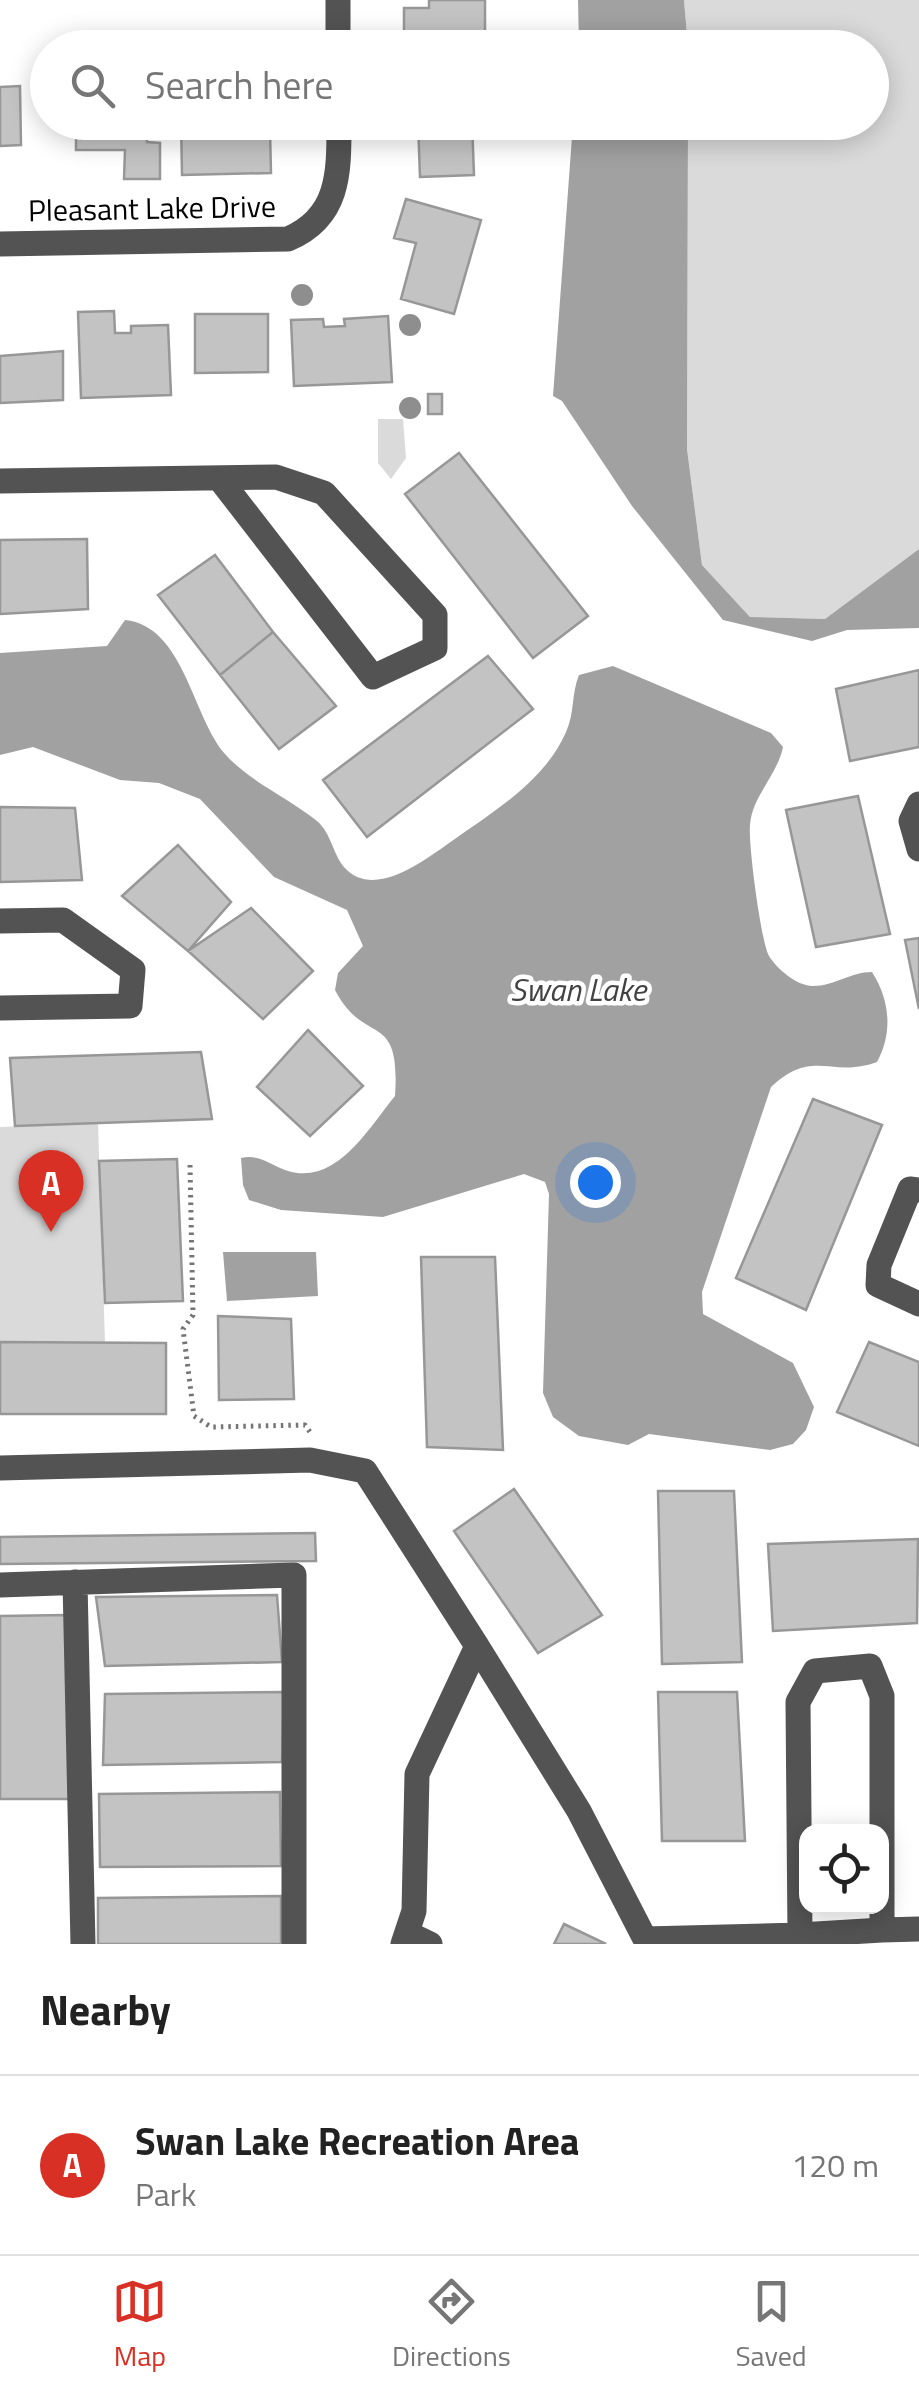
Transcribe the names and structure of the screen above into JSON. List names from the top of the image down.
{
  "streets": {
    "street": ["Pleasant Lake Drive"]
  },
  "water": ["Swan Lake"],
  "page": {
    "search": "Search here",
    "pins": "A",
    "heading": "Nearby",
    "list": [
      {
        "mark": "A",
        "name": "Swan Lake Recreation Area",
        "note": "Park",
        "value": "120 m"
      }
    ],
    "nav": ["Map", "Directions", "Saved"]
  }
}
